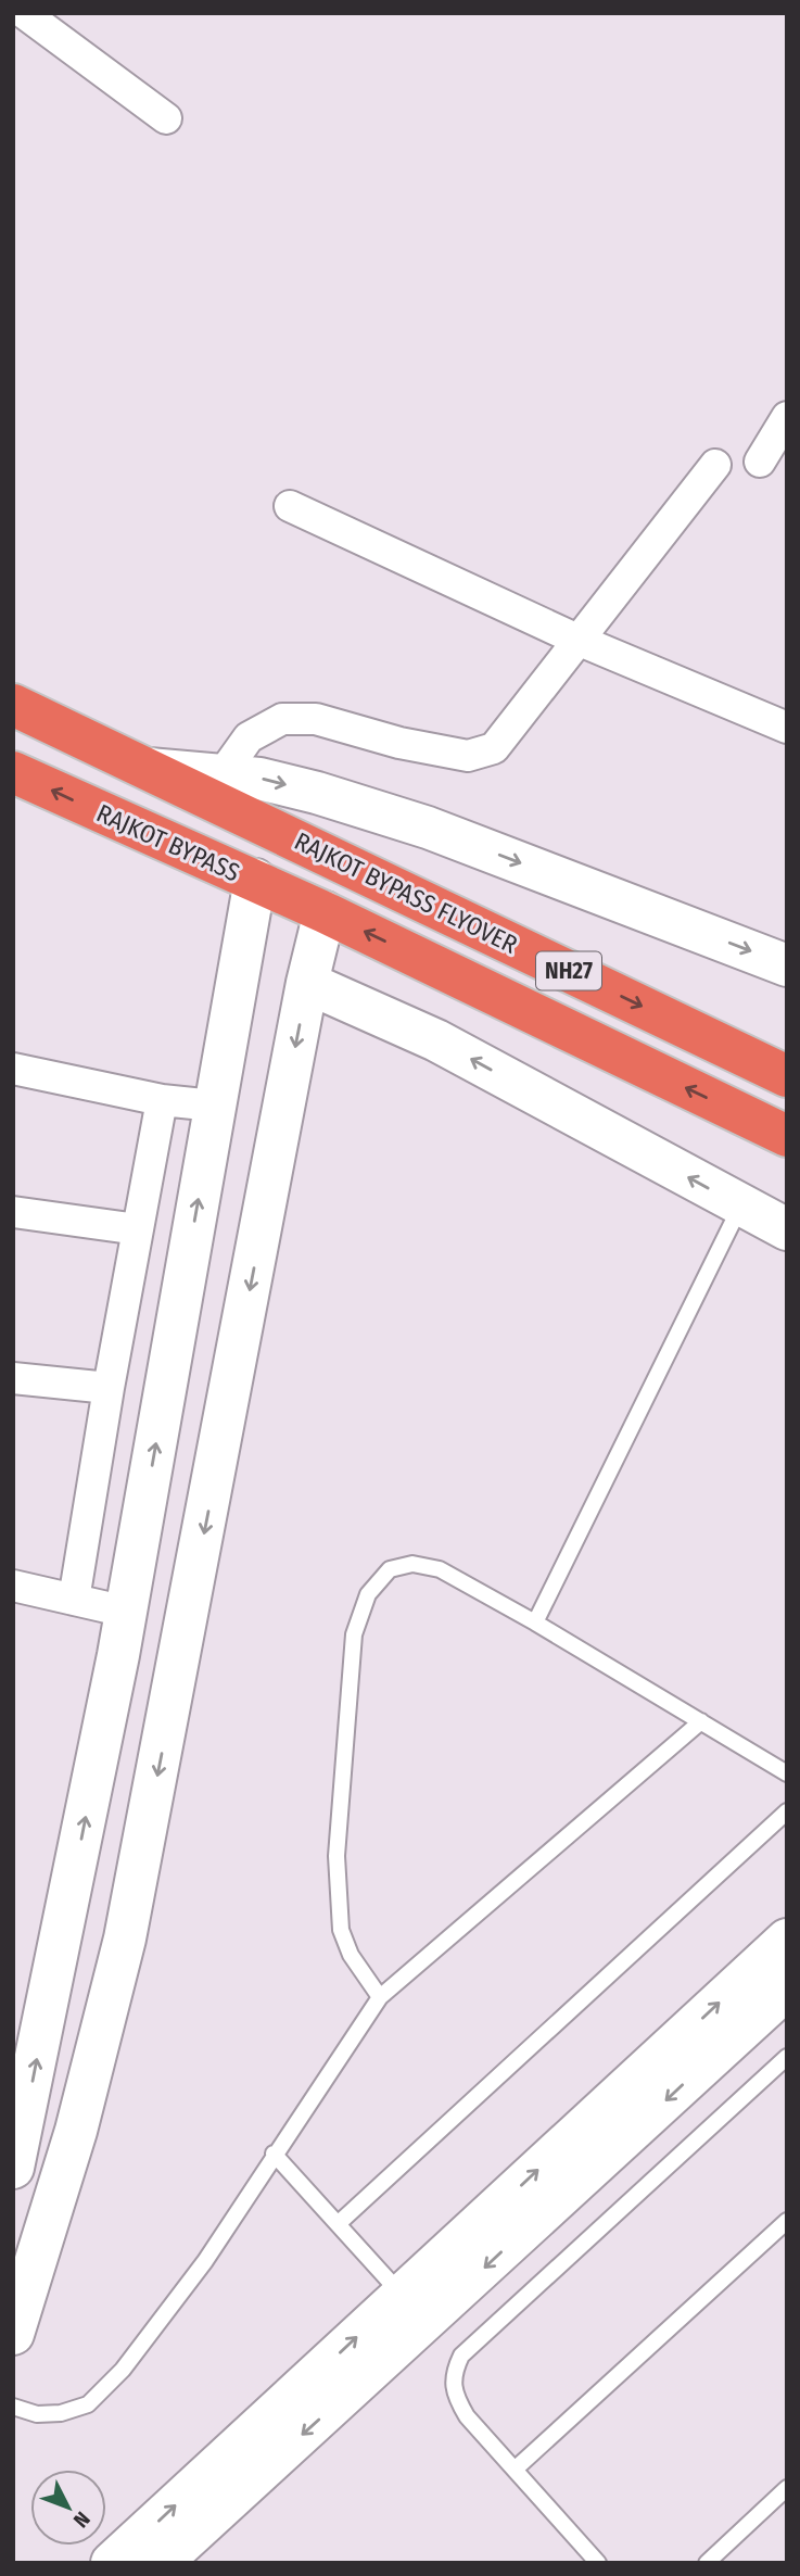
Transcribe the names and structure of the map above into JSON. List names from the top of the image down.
{
  "streets": {
    "highway": ["RAJKOT BYPASS", "RAJKOT BYPASS FLYOVER", "NH27"]
  },
  "crossings": [
    ["RAJKOT BYPASS", "NH27"],
    ["RAJKOT BYPASS FLYOVER", "NH27"]
  ],
  "north": "bottom right"
}
